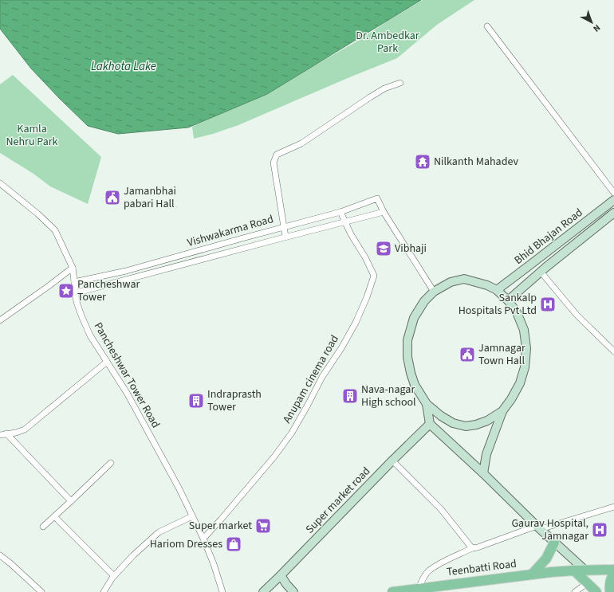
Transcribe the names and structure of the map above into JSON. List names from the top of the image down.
{
  "streets": {
    "main road": ["Bhid Bhajan Road", "Super market road", "Teenbatti Road"],
    "street": ["Vishwakarma Road", "Pancheshwar Tower Road", "Anupam cinema road"]
  },
  "crossings": [
    ["Vishwakarma Road", "Pancheshwar Tower Road"],
    ["Vishwakarma Road", "Anupam cinema road"],
    ["Pancheshwar Tower Road", "Anupam cinema road"]
  ],
  "water": ["Lakhota Lake"],
  "parks": ["Dr. Ambedkar Park", "Kamla Nehru Park"],
  "places": {
    "temple": ["Nilkanth Mahadev"],
    "public building": ["Jamanbhai pabari Hall", "Jamnagar Town Hall"],
    "school or university": ["Vibhaji"],
    "place": ["Pancheshwar Tower"],
    "hospital": ["Sankalp Hospitals Pvt Ltd", "Gaurav Hospital, Jamnagar"],
    "building": ["Nava-nagar High school", "Indraprasth Tower"],
    "supermarket": ["Super market"],
    "shop": ["Hariom Dresses"]
  },
  "north": "bottom right"
}
